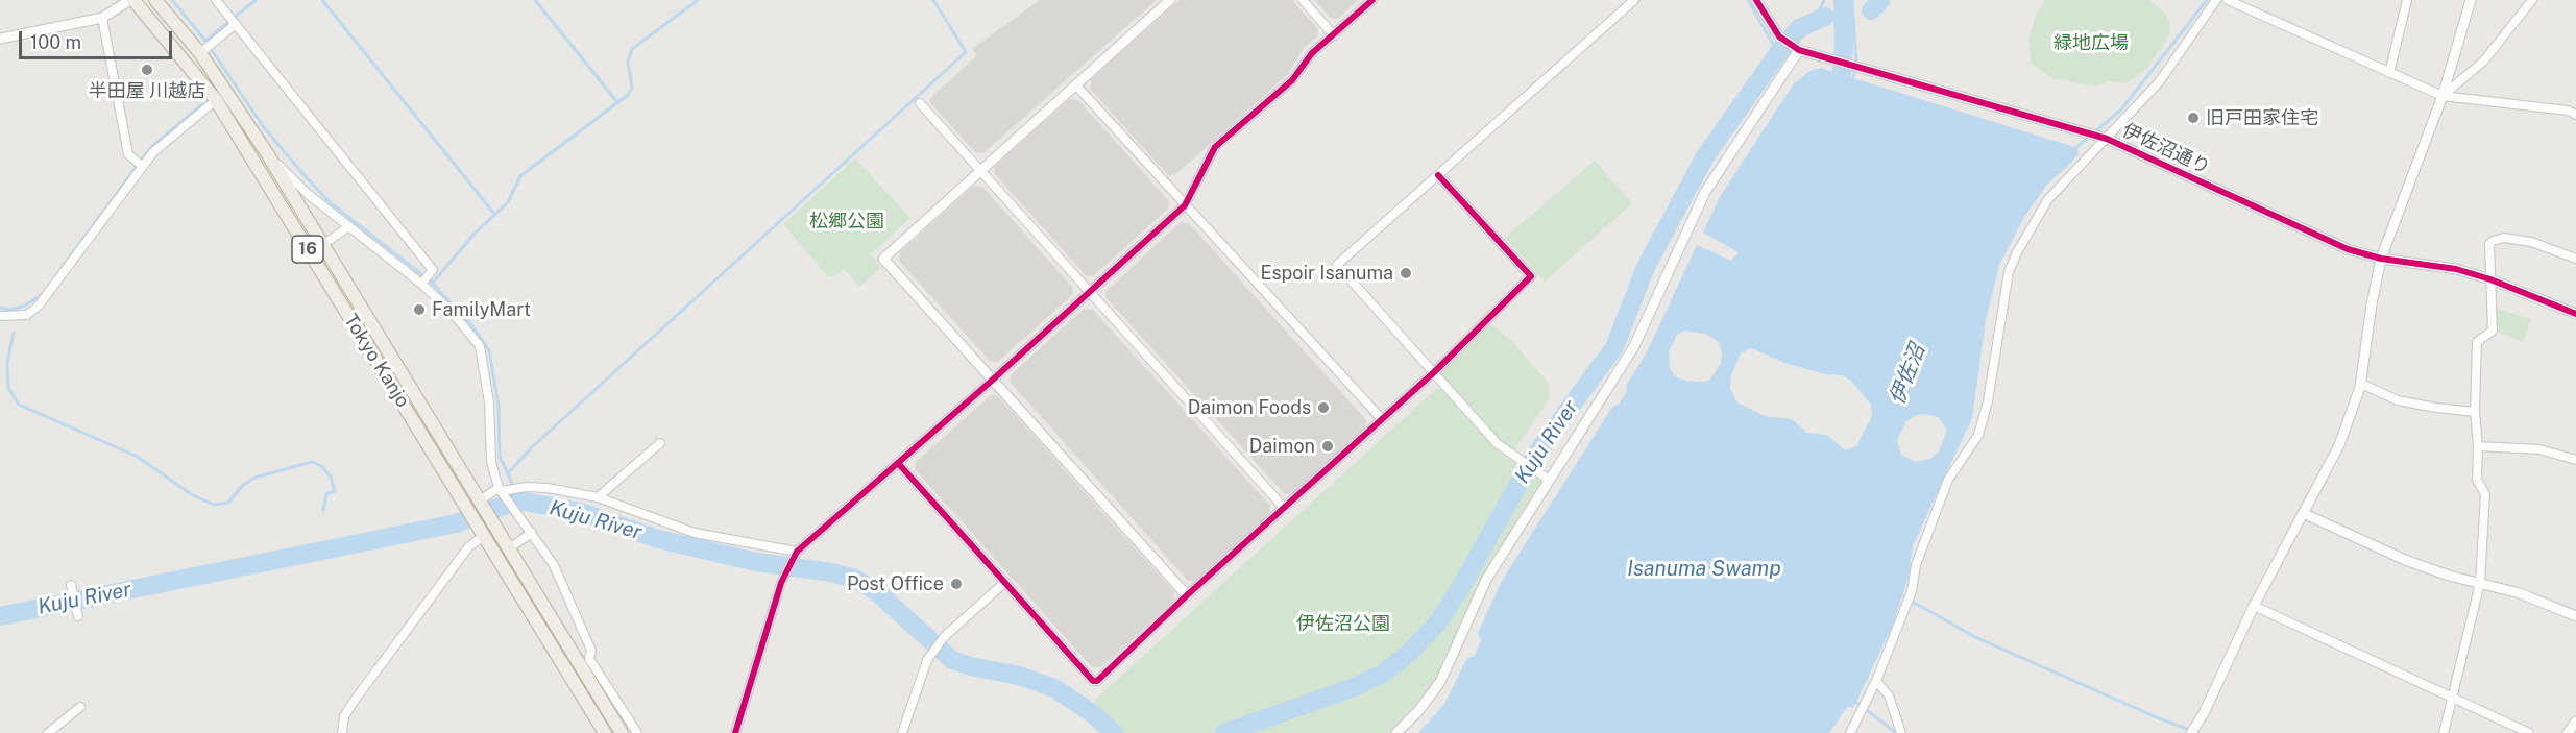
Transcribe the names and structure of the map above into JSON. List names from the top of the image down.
{
  "streets": {
    "highway": ["16", "Tokyo Kanjo"],
    "street": ["伊佐沼通り"]
  },
  "water": ["伊佐沼", "Kuju River", "Isanuma Swamp"],
  "parks": ["緑地広場", "松郷公園", "伊佐沼公園"],
  "places": [
    "半田屋 川越店",
    "旧戸田家住宅",
    "Espoir Isanuma",
    "FamilyMart",
    "Daimon Foods",
    "Daimon",
    "Post Office"
  ],
  "scale_bar": "100 m"
}
